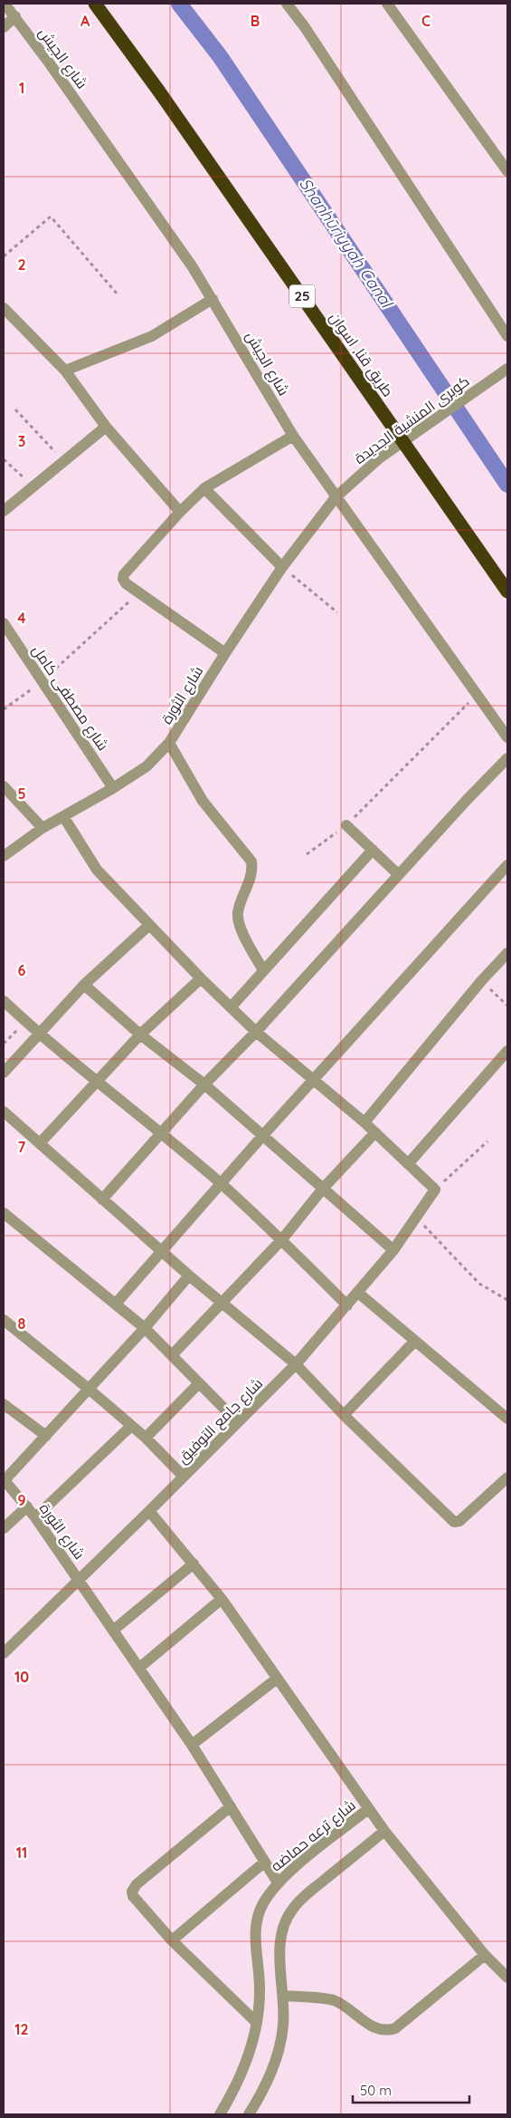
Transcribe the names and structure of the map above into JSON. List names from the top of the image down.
{
  "streets": {
    "highway": ["25", "طريق قنا, اسوان"],
    "street": [
      "شارع الجيش",
      "كوبرى المنشية الجديدة",
      "شارع الثورة",
      "شارع مصطفى كامل",
      "شارع جامع التوفيق",
      "شارع ترعه حماضه"
    ]
  },
  "crossings": [
    ["شارع الجيش", "كوبرى المنشية الجديدة"],
    ["شارع الجيش", "شارع الثورة"],
    ["طريق قنا, اسوان", "كوبرى المنشية الجديدة"],
    ["كوبرى المنشية الجديدة", "شارع الثورة"],
    ["شارع الثورة", "شارع مصطفى كامل"],
    ["شارع الثورة", "شارع جامع التوفيق"],
    ["شارع الثورة", "شارع ترعه حماضه"]
  ],
  "water": ["Shanhūriyyah Canal"],
  "scale_bar": "50 m",
  "grid": {
    "columns": ["A", "B", "C"],
    "rows": [
      "1",
      "2",
      "3",
      "4",
      "5",
      "6",
      "7",
      "8",
      "9",
      "10",
      "11",
      "12"
    ]
  }
}
